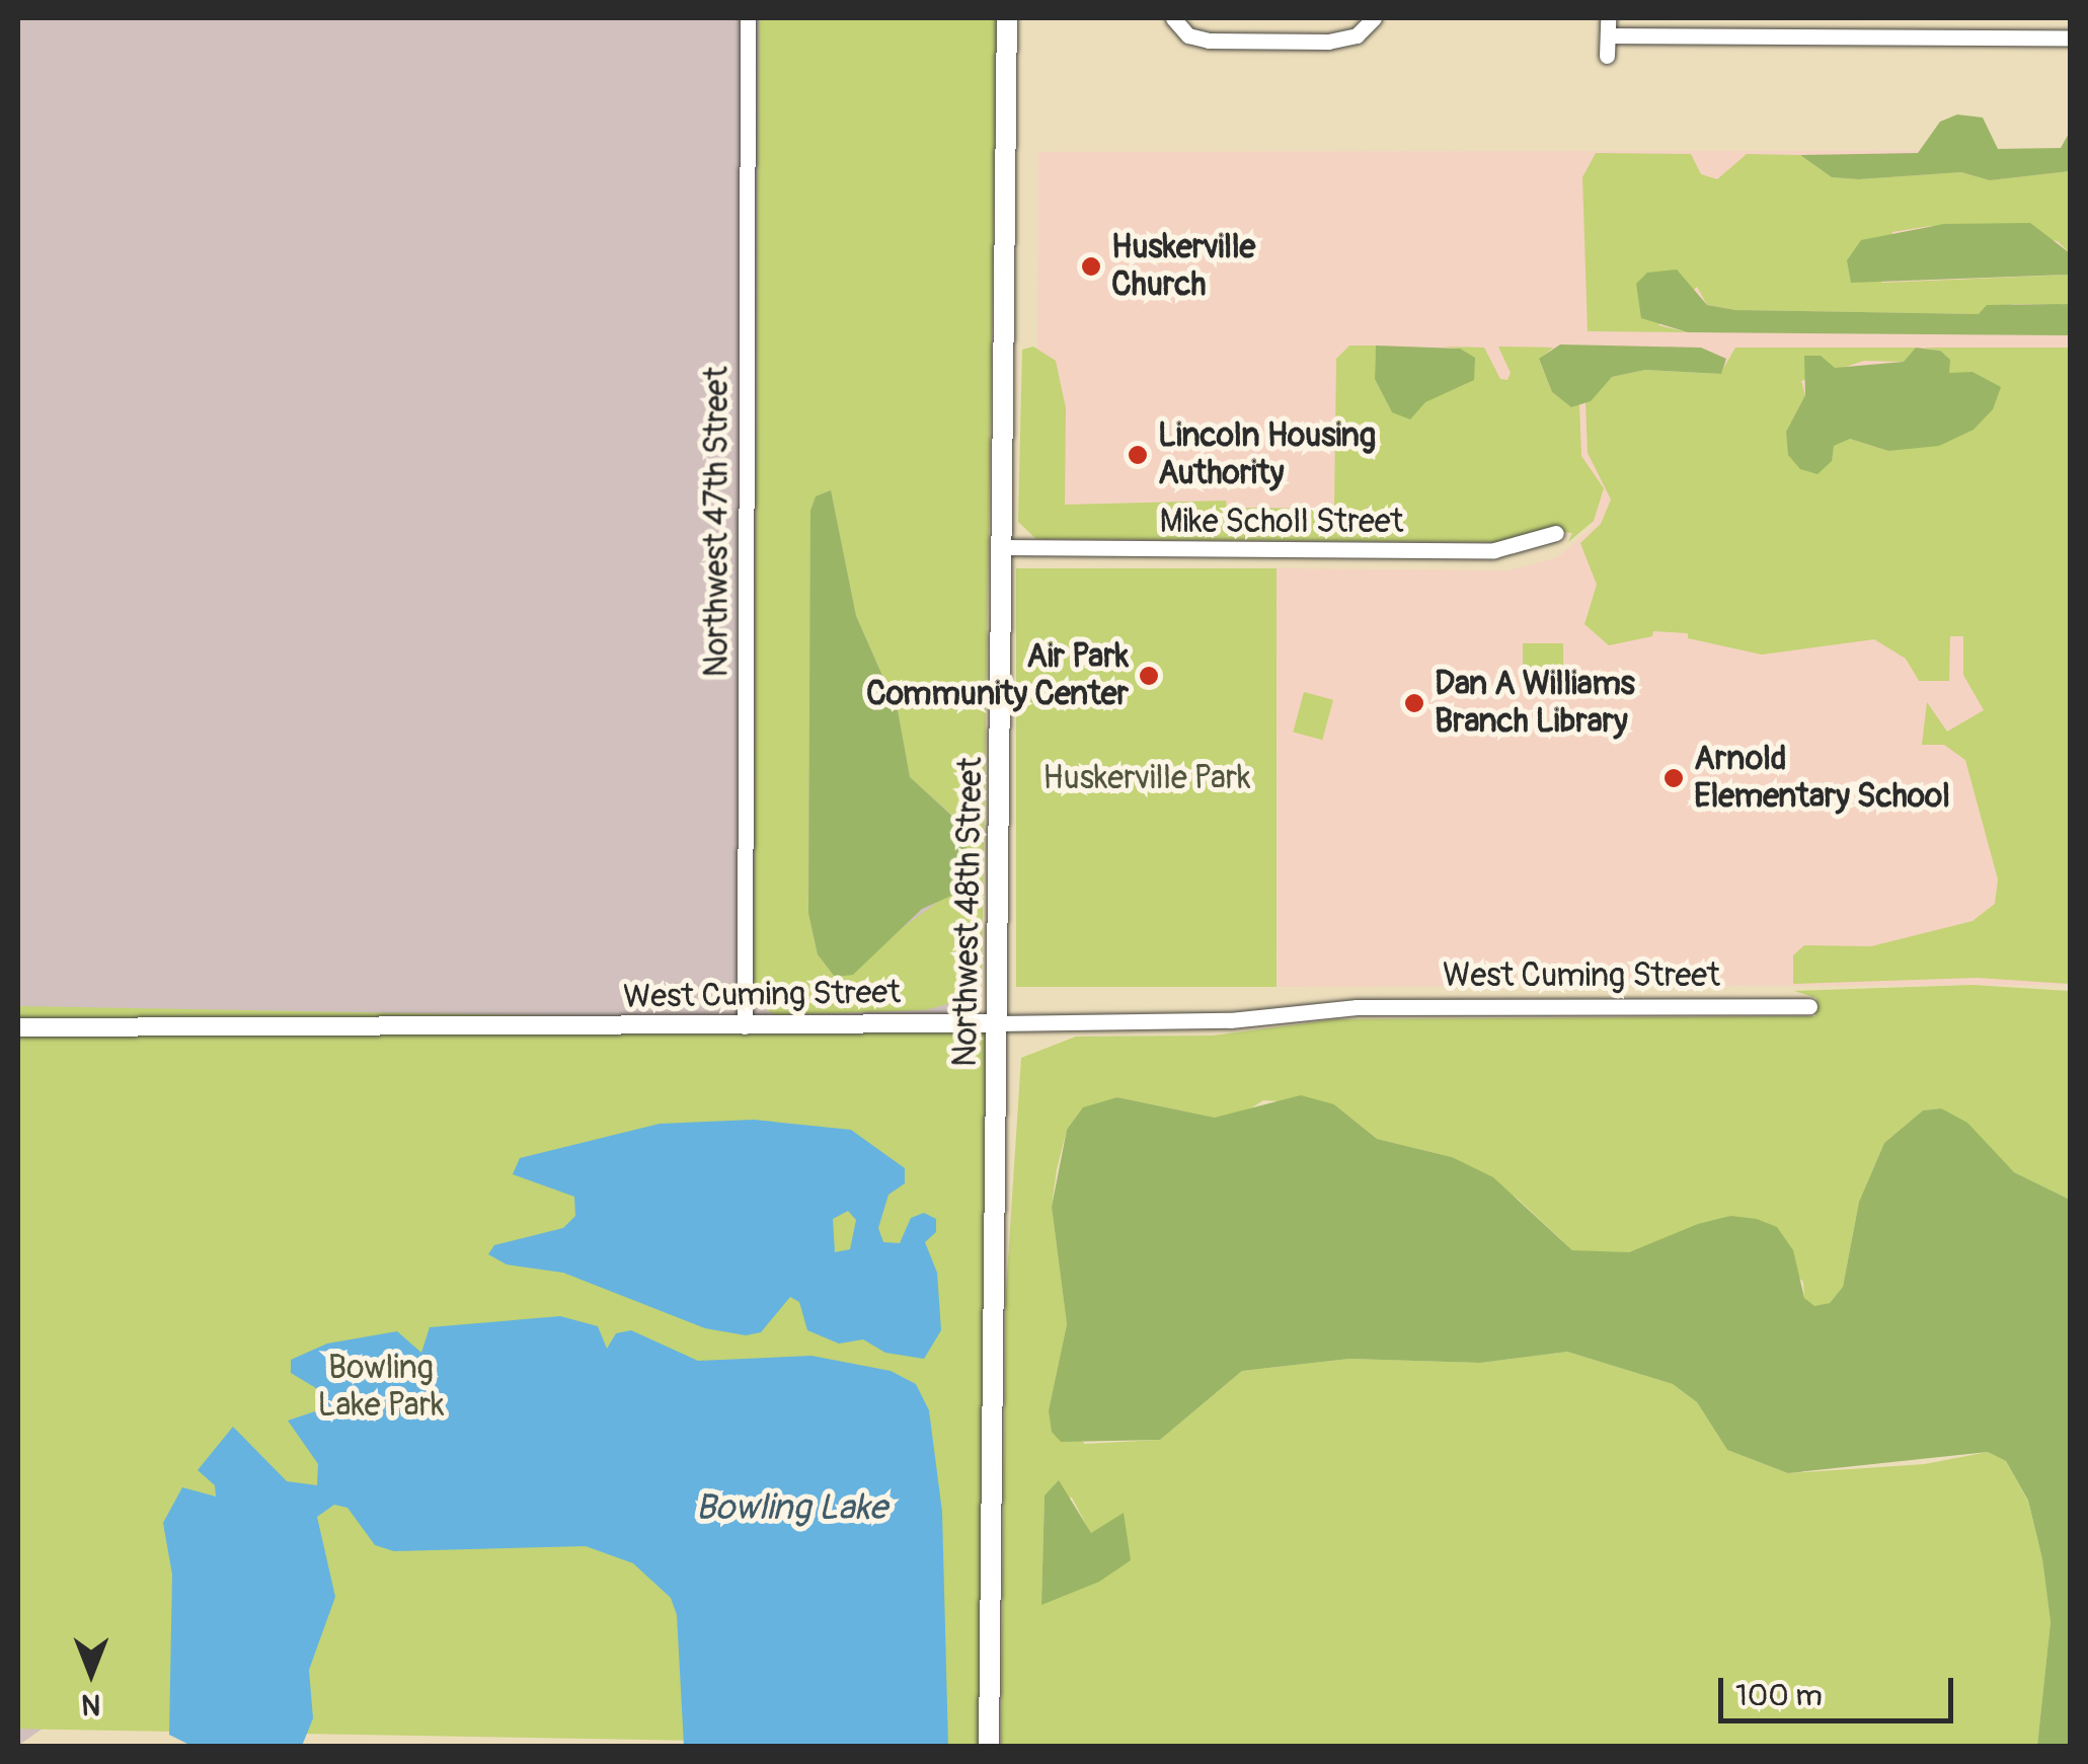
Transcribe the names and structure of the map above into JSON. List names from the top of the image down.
{
  "streets": {
    "main road": ["Northwest 48th Street"],
    "street": ["Northwest 47th Street", "Mike Scholl Street", "West Cuming Street"]
  },
  "crossings": [
    ["Northwest 47th Street", "West Cuming Street"],
    ["Mike Scholl Street", "Northwest 48th Street"],
    ["Northwest 48th Street", "West Cuming Street"]
  ],
  "water": ["Bowling Lake"],
  "parks": ["Huskerville Park", "Bowling Lake Park"],
  "places": [
    "Huskerville Church",
    "Lincoln Housing Authority",
    "Air Park Community Center",
    "Dan A Williams Branch Library",
    "Arnold Elementary School"
  ],
  "scale_bar": "100 m",
  "north": "bottom"
}
